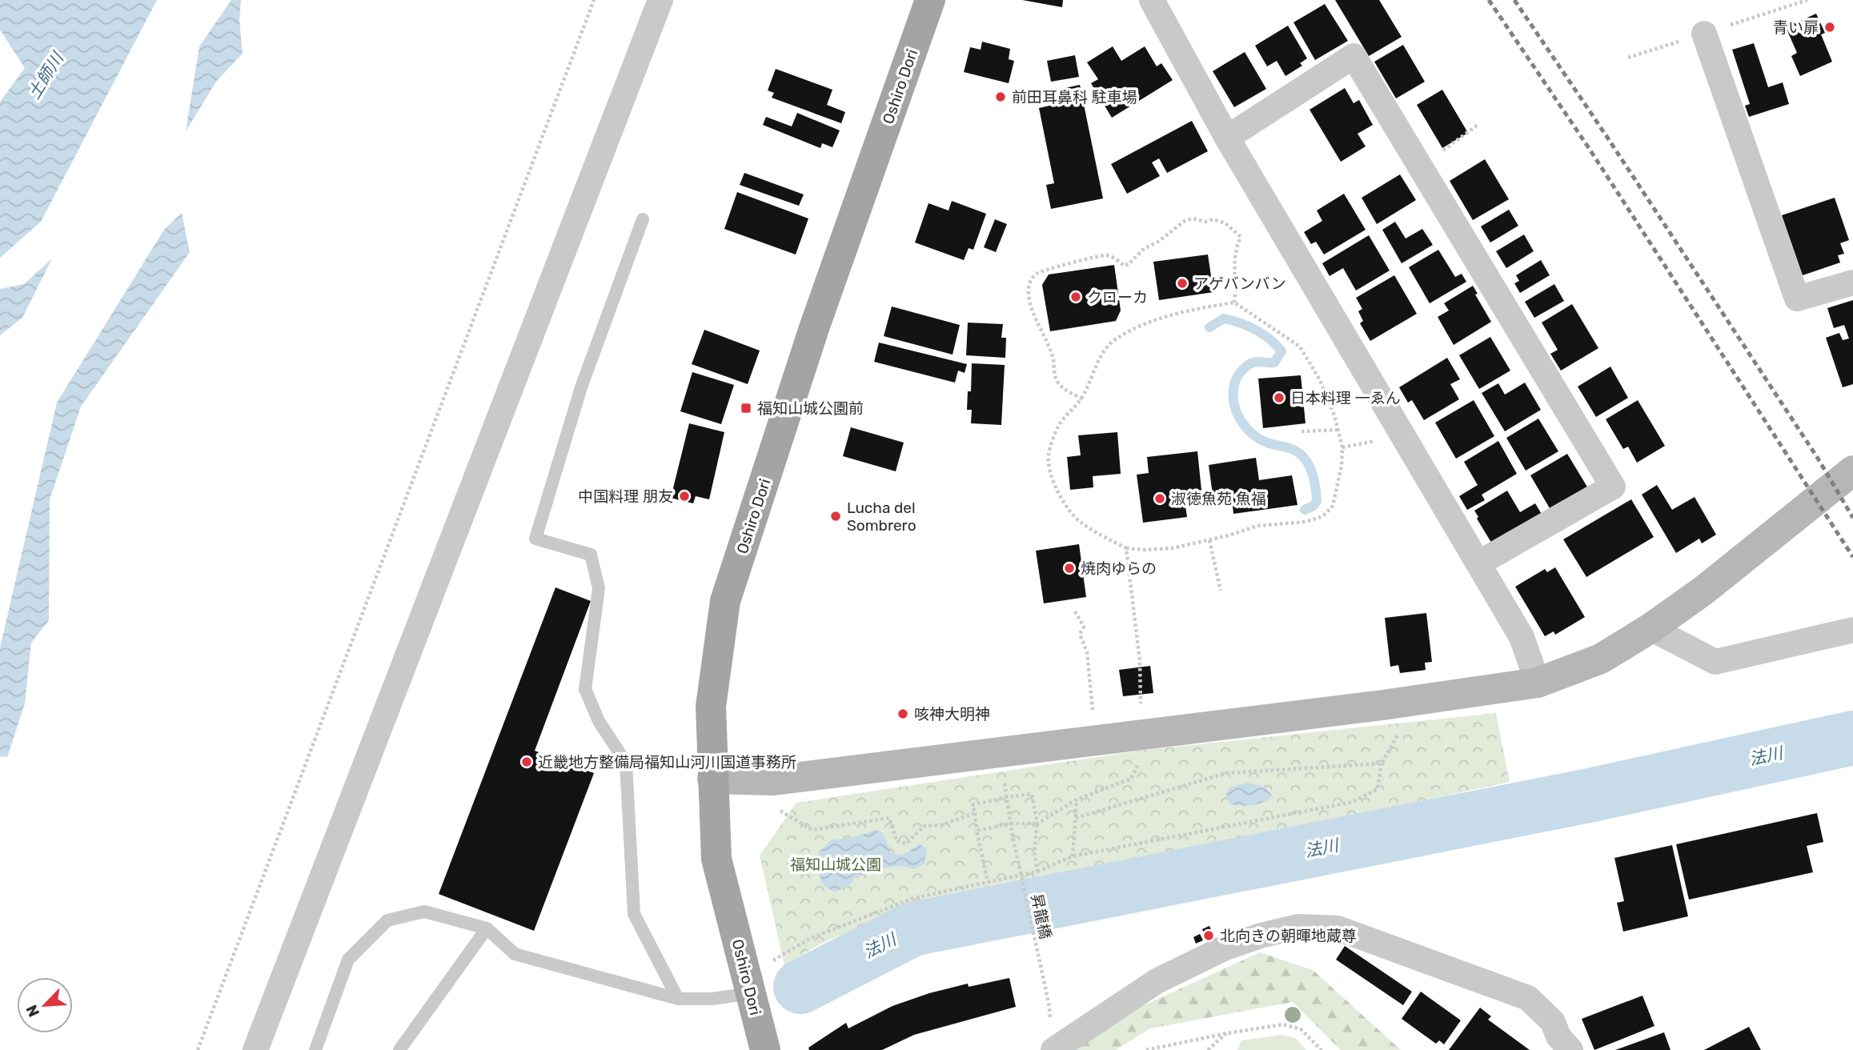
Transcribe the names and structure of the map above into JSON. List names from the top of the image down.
{
  "streets": {
    "main road": ["Oshiro Dori"],
    "path": ["昇龍橋"]
  },
  "water": ["土師川", "法川"],
  "parks": ["福知山城公園"],
  "places": {
    "other": [
      "青い扉",
      "前田耳鼻科 駐車場",
      "アゲバンバン",
      "クローカ",
      "日本料理 一ゑん",
      "中国料理 朋友",
      "淑徳魚苑 魚福",
      "Lucha del Sombrero",
      "焼肉ゆらの",
      "咳神大明神",
      "近畿地方整備局福知山河川国道事務所",
      "北向きの朝暉地蔵尊"
    ],
    "transit": ["福知山城公園前"]
  },
  "north": "bottom left"
}
